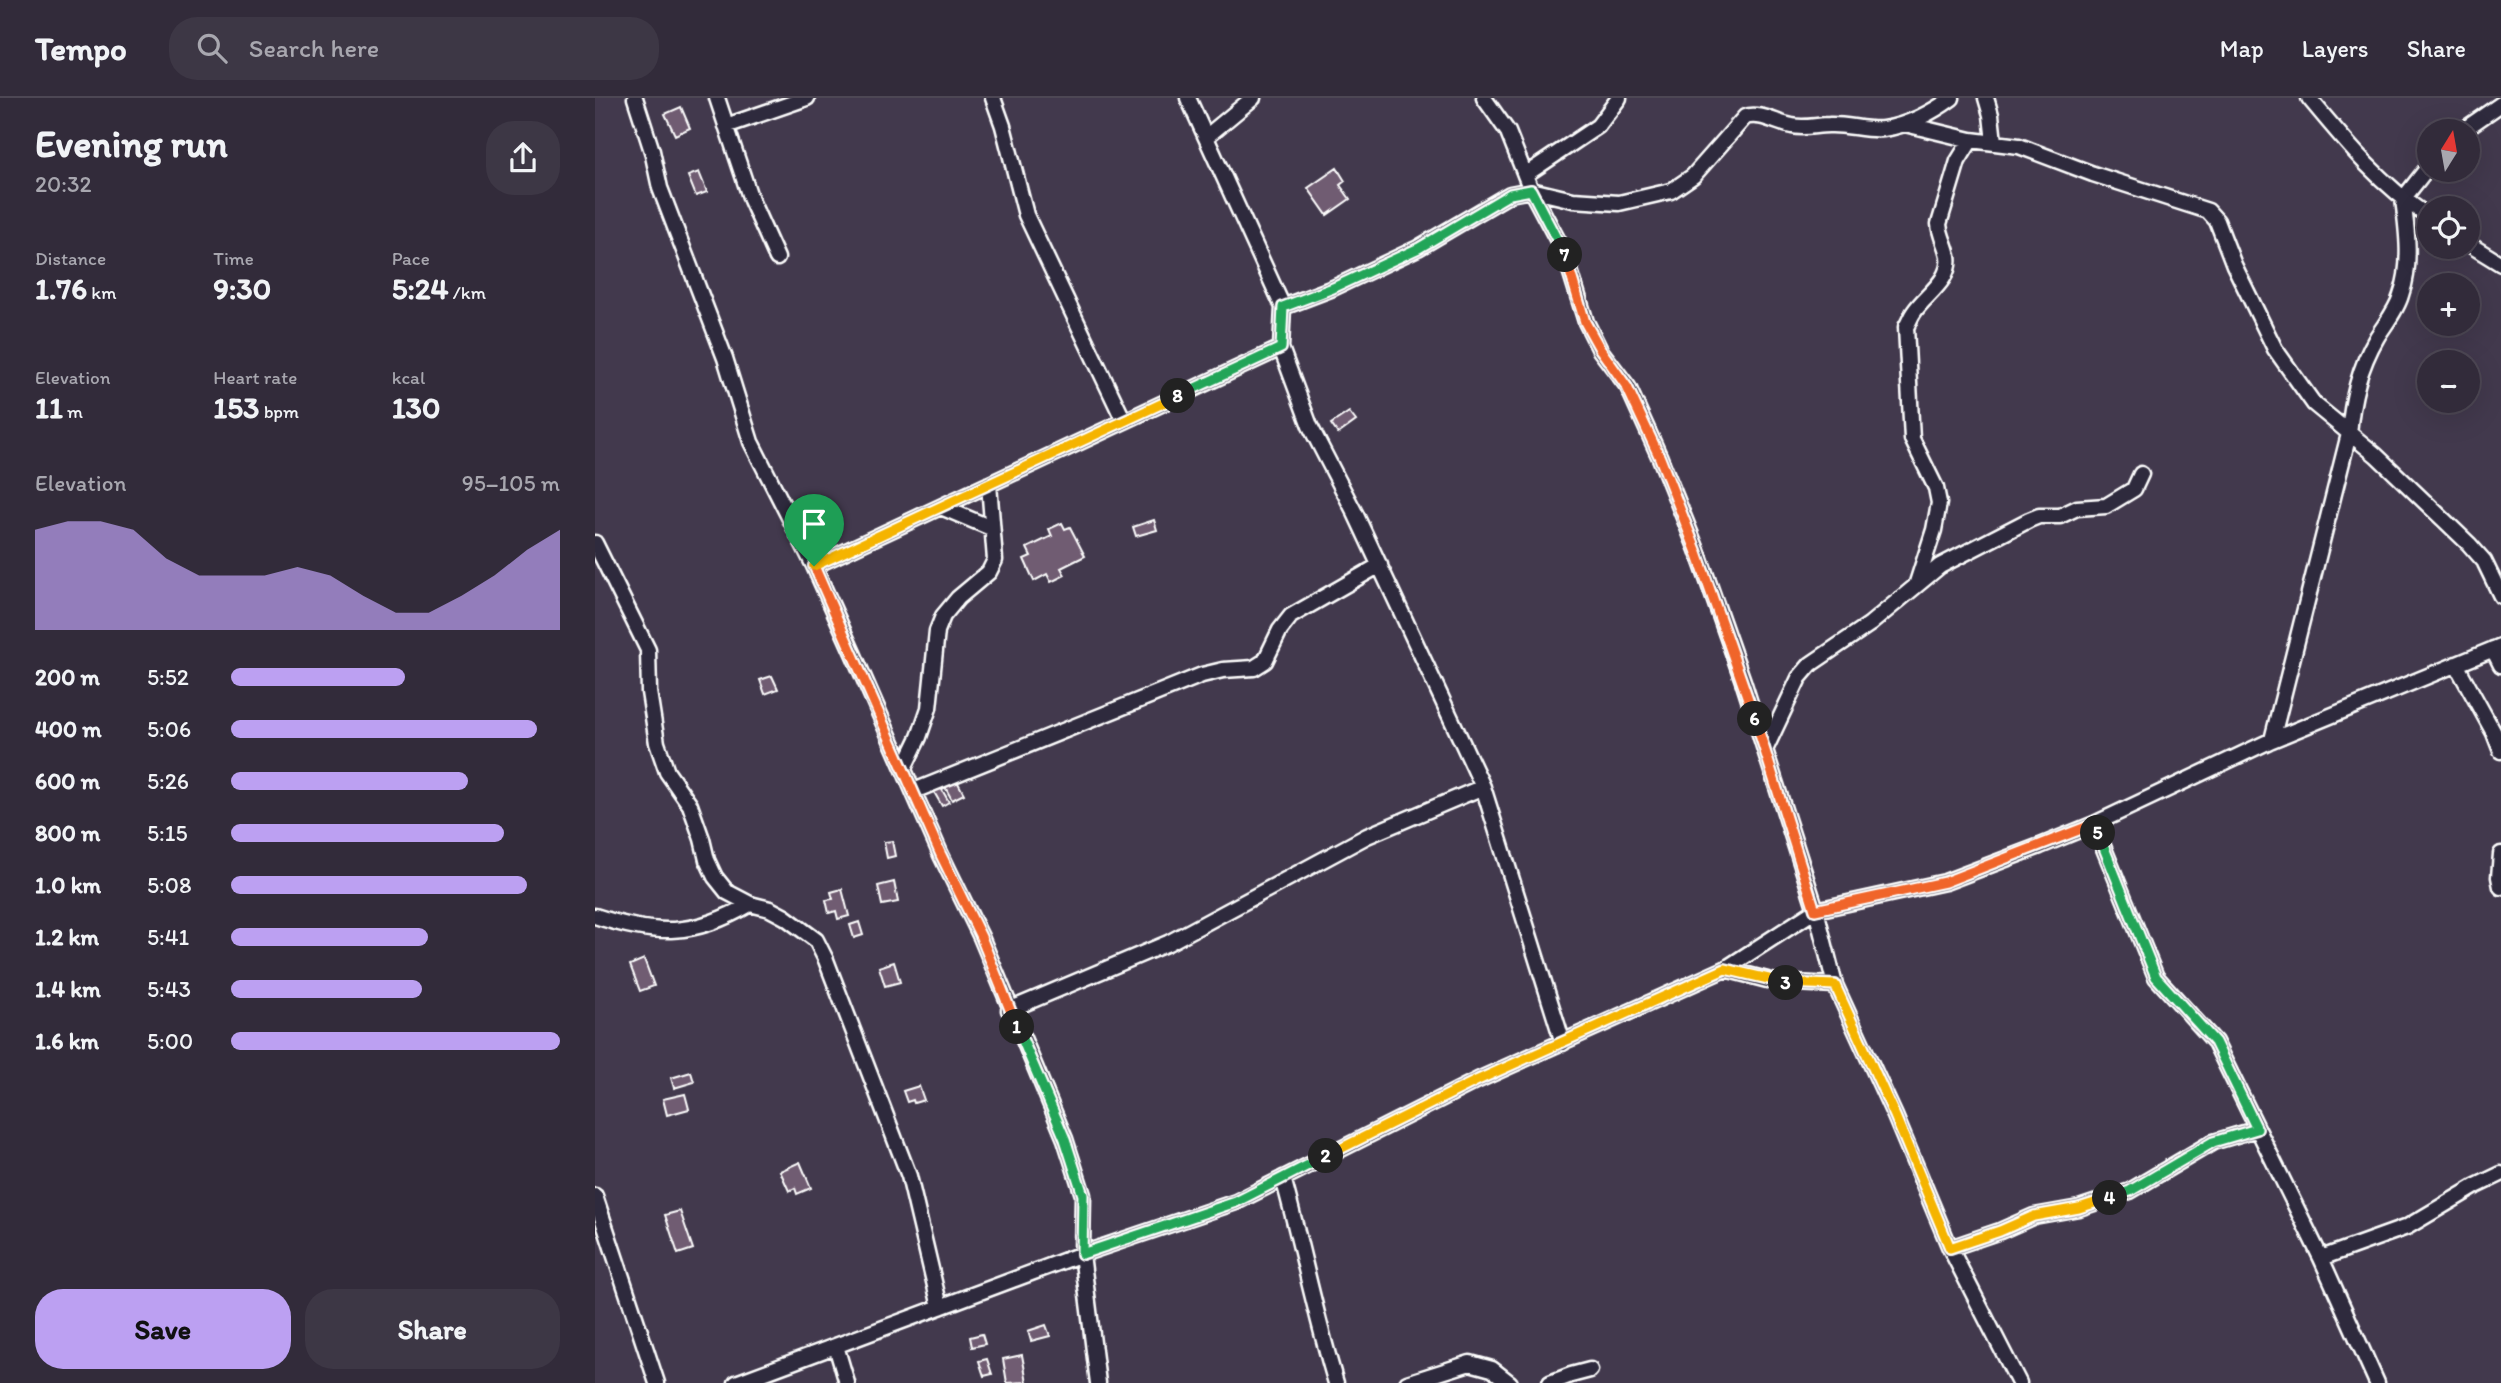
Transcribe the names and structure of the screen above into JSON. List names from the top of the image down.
{
  "north": "top",
  "page": {
    "header": "Tempo",
    "search": "Search here",
    "nav": ["Map", "Layers", "Share"],
    "heading": ["Evening run", "20:32"],
    "map_buttons": ["+", "−"],
    "stats": [
      ["Distance", "1.76 km"],
      ["Time", "9:30"],
      ["Pace", "5:24 /km"],
      ["Elevation", "11 m"],
      ["Heart rate", "153 bpm"],
      ["kcal", "130"]
    ],
    "pins": [
      "7",
      "8",
      "6",
      "5",
      "3",
      "1",
      "2",
      "4"
    ],
    "chart": ["Elevation", "95–105 m"],
    "list": [
      {
        "name": "200 m",
        "note": "5:52"
      },
      {
        "name": "400 m",
        "note": "5:06"
      },
      {
        "name": "600 m",
        "note": "5:26"
      },
      {
        "name": "800 m",
        "note": "5:15"
      },
      {
        "name": "1.0 km",
        "note": "5:08"
      },
      {
        "name": "1.2 km",
        "note": "5:41"
      },
      {
        "name": "1.4 km",
        "note": "5:43"
      },
      {
        "name": "1.6 km",
        "note": "5:00"
      }
    ],
    "buttons": ["Save", "Share"]
  }
}
